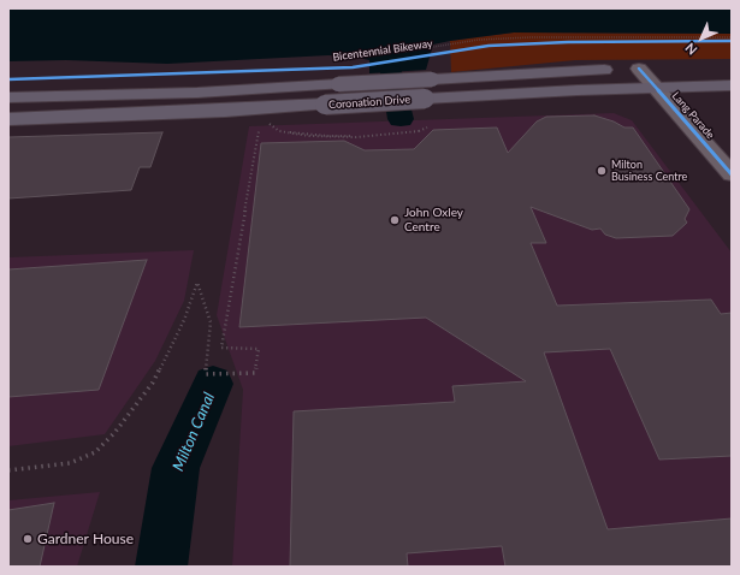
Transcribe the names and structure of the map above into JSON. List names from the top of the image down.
{
  "streets": {
    "highway": ["Coronation Drive"],
    "street": ["Lang Parade"],
    "cycle path": ["Bicentennial Bikeway"]
  },
  "crossings": [
    ["Coronation Drive", "Lang Parade"]
  ],
  "water": ["Milton Canal"],
  "places": ["Milton Business Centre", "John Oxley Centre", "Gardner House"],
  "north": "bottom left"
}
